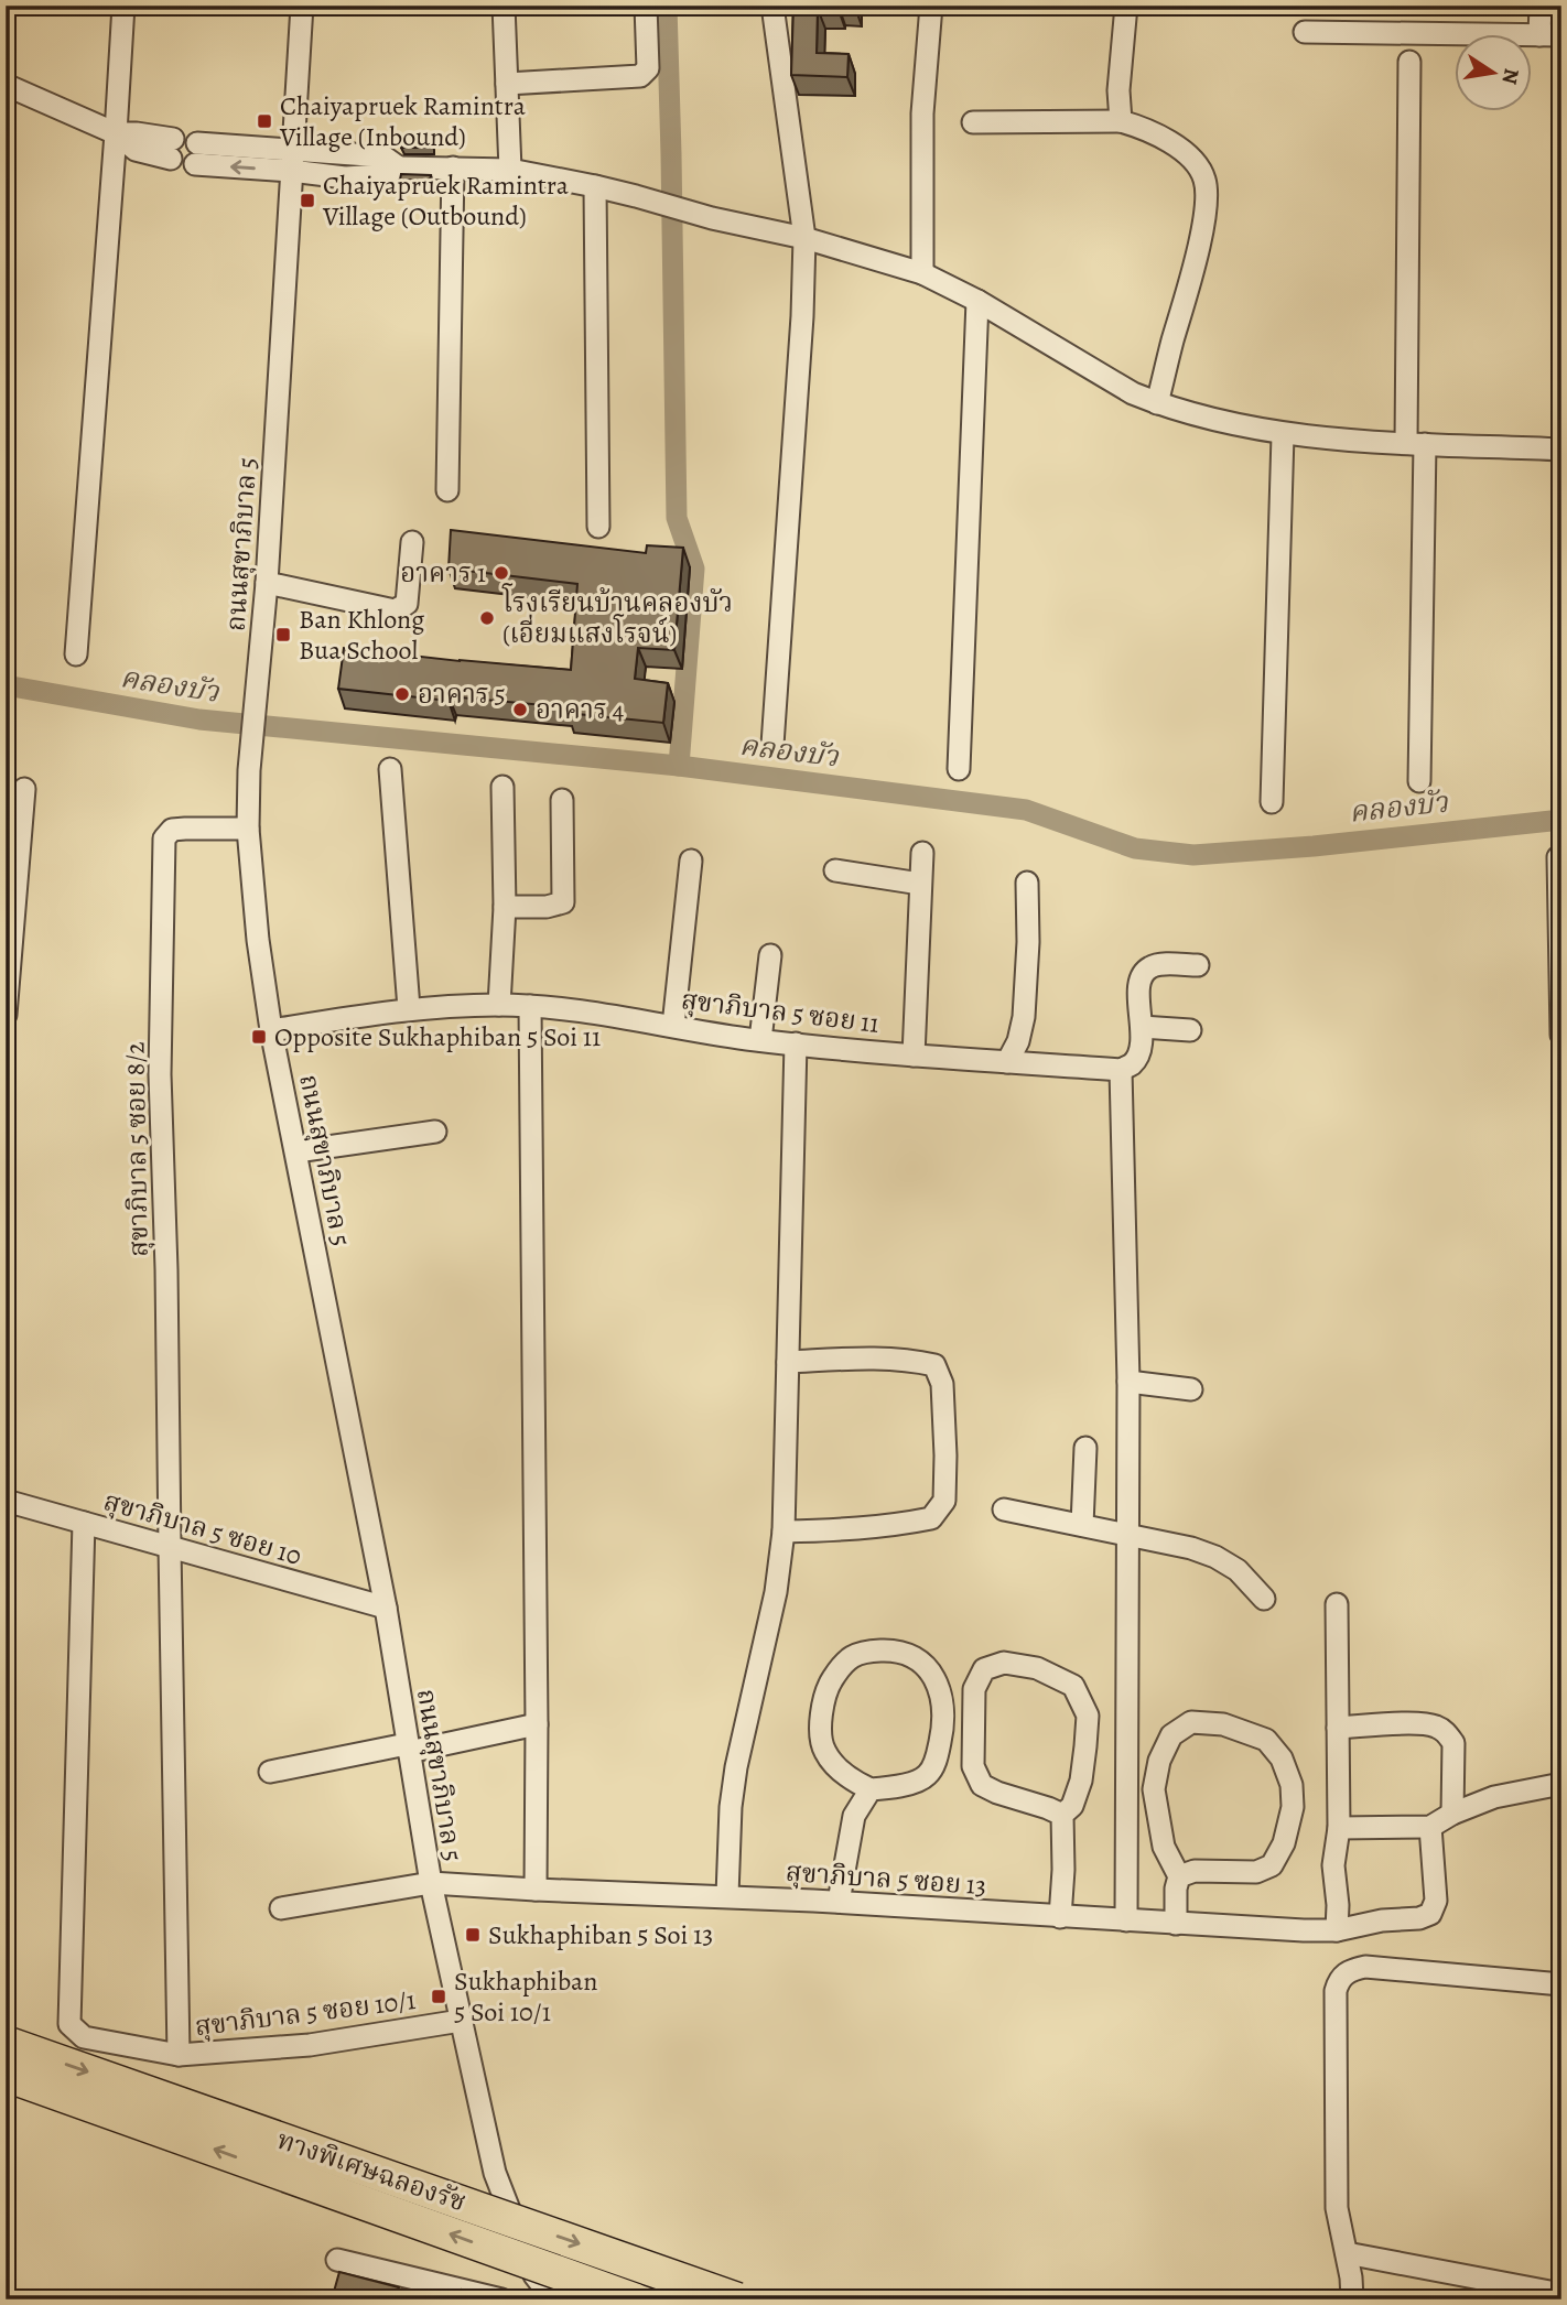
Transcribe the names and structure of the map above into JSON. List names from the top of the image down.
{
  "streets": {
    "highway": ["ทางพิเศษฉลองรัช"],
    "street": [
      "ถนนสุขาภิบาล 5",
      "สุขาภิบาล 5 ซอย 11",
      "สุขาภิบาล 5 ซอย 8/2",
      "สุขาภิบาล 5 ซอย 10",
      "สุขาภิบาล 5 ซอย 13",
      "สุขาภิบาล 5 ซอย 10/1"
    ]
  },
  "crossings": [
    ["ถนนสุขาภิบาล 5", "สุขาภิบาล 5 ซอย 11"],
    ["ถนนสุขาภิบาล 5", "สุขาภิบาล 5 ซอย 8/2"],
    ["ถนนสุขาภิบาล 5", "สุขาภิบาล 5 ซอย 10"],
    ["ถนนสุขาภิบาล 5", "สุขาภิบาล 5 ซอย 13"],
    ["ถนนสุขาภิบาล 5", "สุขาภิบาล 5 ซอย 10/1"],
    ["สุขาภิบาล 5 ซอย 8/2", "สุขาภิบาล 5 ซอย 10"],
    ["สุขาภิบาล 5 ซอย 8/2", "สุขาภิบาล 5 ซอย 10/1"],
    ["สุขาภิบาล 5 ซอย 10", "สุขาภิบาล 5 ซอย 10/1"]
  ],
  "water": ["คลองบัว"],
  "places": {
    "transit": [
      "Chaiyapruek Ramintra Village (Inbound)",
      "Chaiyapruek Ramintra Village (Outbound)",
      "Ban Khlong Bua School",
      "Opposite Sukhaphiban 5 Soi 11",
      "Sukhaphiban 5 Soi 13",
      "Sukhaphiban 5 Soi 10/1"
    ],
    "other": [
      "อาคาร 1",
      "โรงเรียนบ้านคลองบัว (เอี่ยมแสงโรจน์)",
      "อาคาร 5",
      "อาคาร 4"
    ]
  },
  "north": "right"
}
